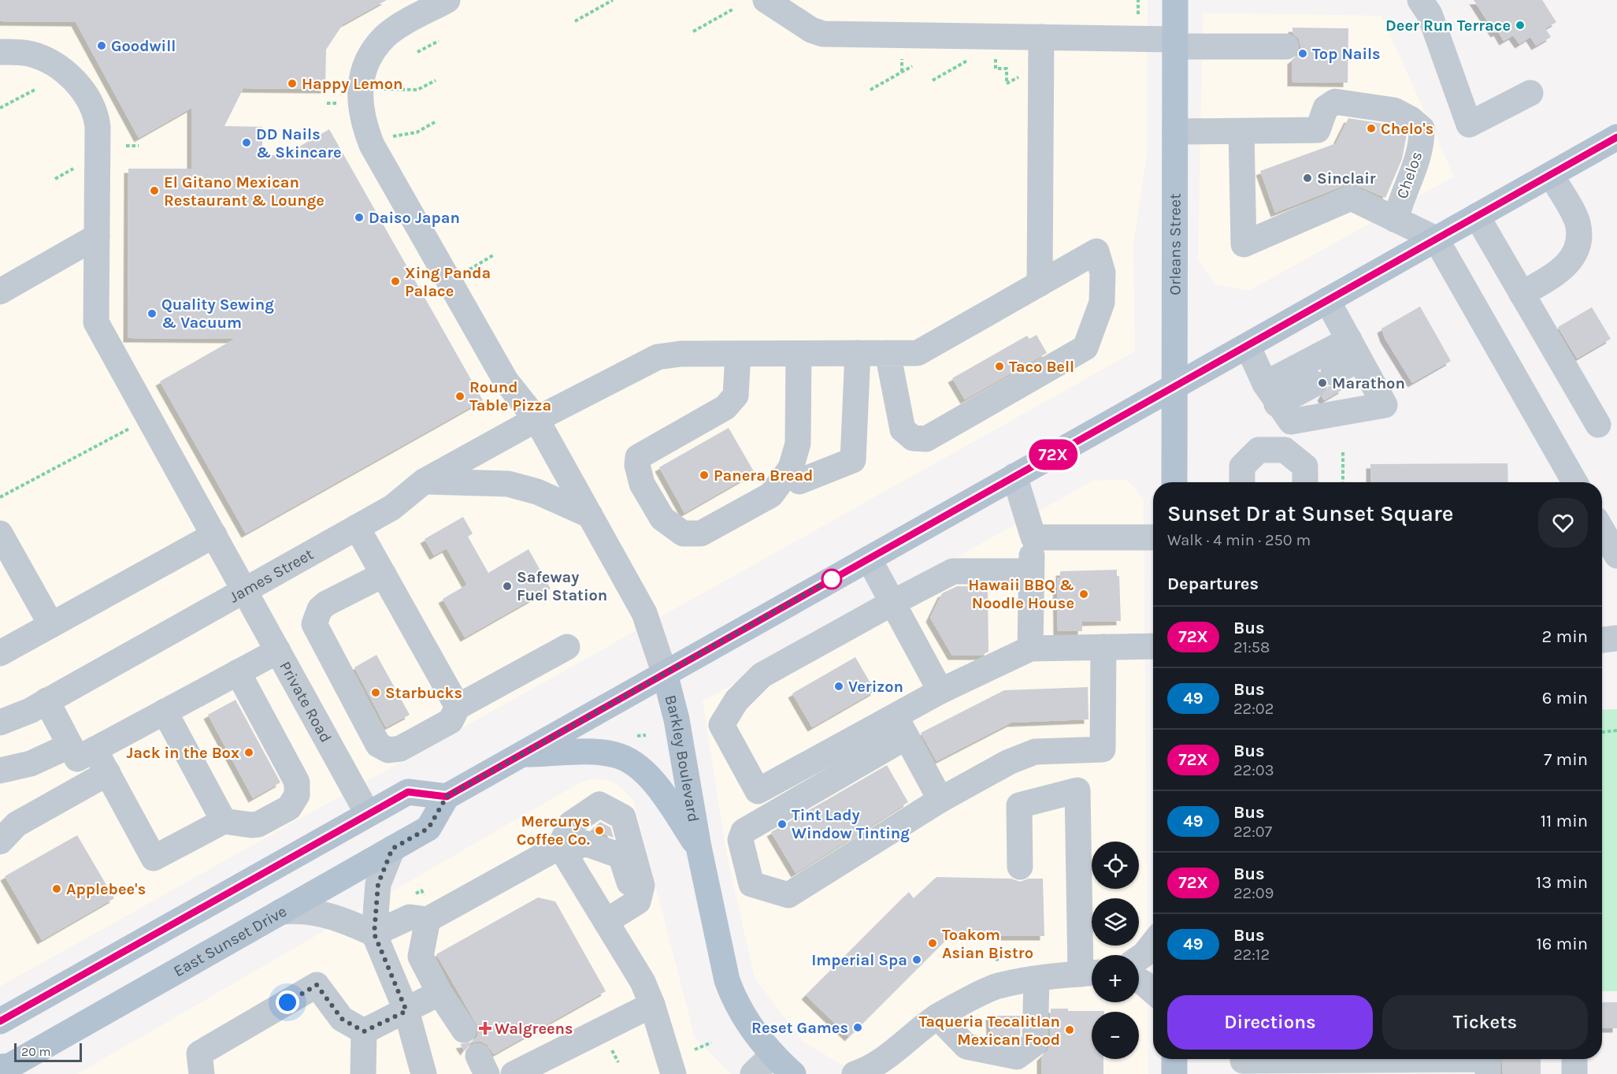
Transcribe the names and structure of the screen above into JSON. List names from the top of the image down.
{
  "streets": {
    "main road": ["Orleans Street", "Barkley Boulevard", "East Sunset Drive"],
    "street": ["Chelos", "James Street", "Private Road"]
  },
  "crossings": [
    ["James Street", "Private Road"],
    ["James Street", "Barkley Boulevard"]
  ],
  "places": {
    "other": [
      "Deer Run Terrace",
      "Goodwill",
      "Top Nails",
      "Happy Lemon",
      "Chelo's",
      "DD Nails & Skincare",
      "Sinclair",
      "El Gitano Mexican Restaurant & Lounge",
      "Daiso Japan",
      "Xing Panda Palace",
      "Quality Sewing & Vacuum",
      "Taco Bell",
      "Marathon",
      "Round Table Pizza",
      "Panera Bread",
      "Safeway Fuel Station",
      "Hawaii BBQ & Noodle House",
      "Verizon",
      "Starbucks",
      "Jack in the Box",
      "Tint Lady Window Tinting",
      "Mercurys Coffee Co.",
      "Applebee's",
      "Toakom Asian Bistro",
      "Imperial Spa",
      "Reset Games",
      "Taqueria Tecalitlan Mexican Food"
    ],
    "health": ["Walgreens"]
  },
  "lines": ["bus line 72X"],
  "scale_bar": "20 m",
  "page": {
    "on_map": "72X",
    "heading": [
      ["Sunset Dr at Sunset Square", "Walk · 4 min · 250 m"],
      "Departures"
    ],
    "list": [
      {
        "mark": "72X",
        "name": "Bus",
        "note": "21:58",
        "value": "2 min"
      },
      {
        "mark": "49",
        "name": "Bus",
        "note": "22:02",
        "value": "6 min"
      },
      {
        "mark": "72X",
        "name": "Bus",
        "note": "22:03",
        "value": "7 min"
      },
      {
        "mark": "49",
        "name": "Bus",
        "note": "22:07",
        "value": "11 min"
      },
      {
        "mark": "72X",
        "name": "Bus",
        "note": "22:09",
        "value": "13 min"
      },
      {
        "mark": "49",
        "name": "Bus",
        "note": "22:12",
        "value": "16 min"
      }
    ],
    "map_buttons": ["+", "−"],
    "buttons": ["Directions", "Tickets"],
    "scale": "20 m"
  }
}
